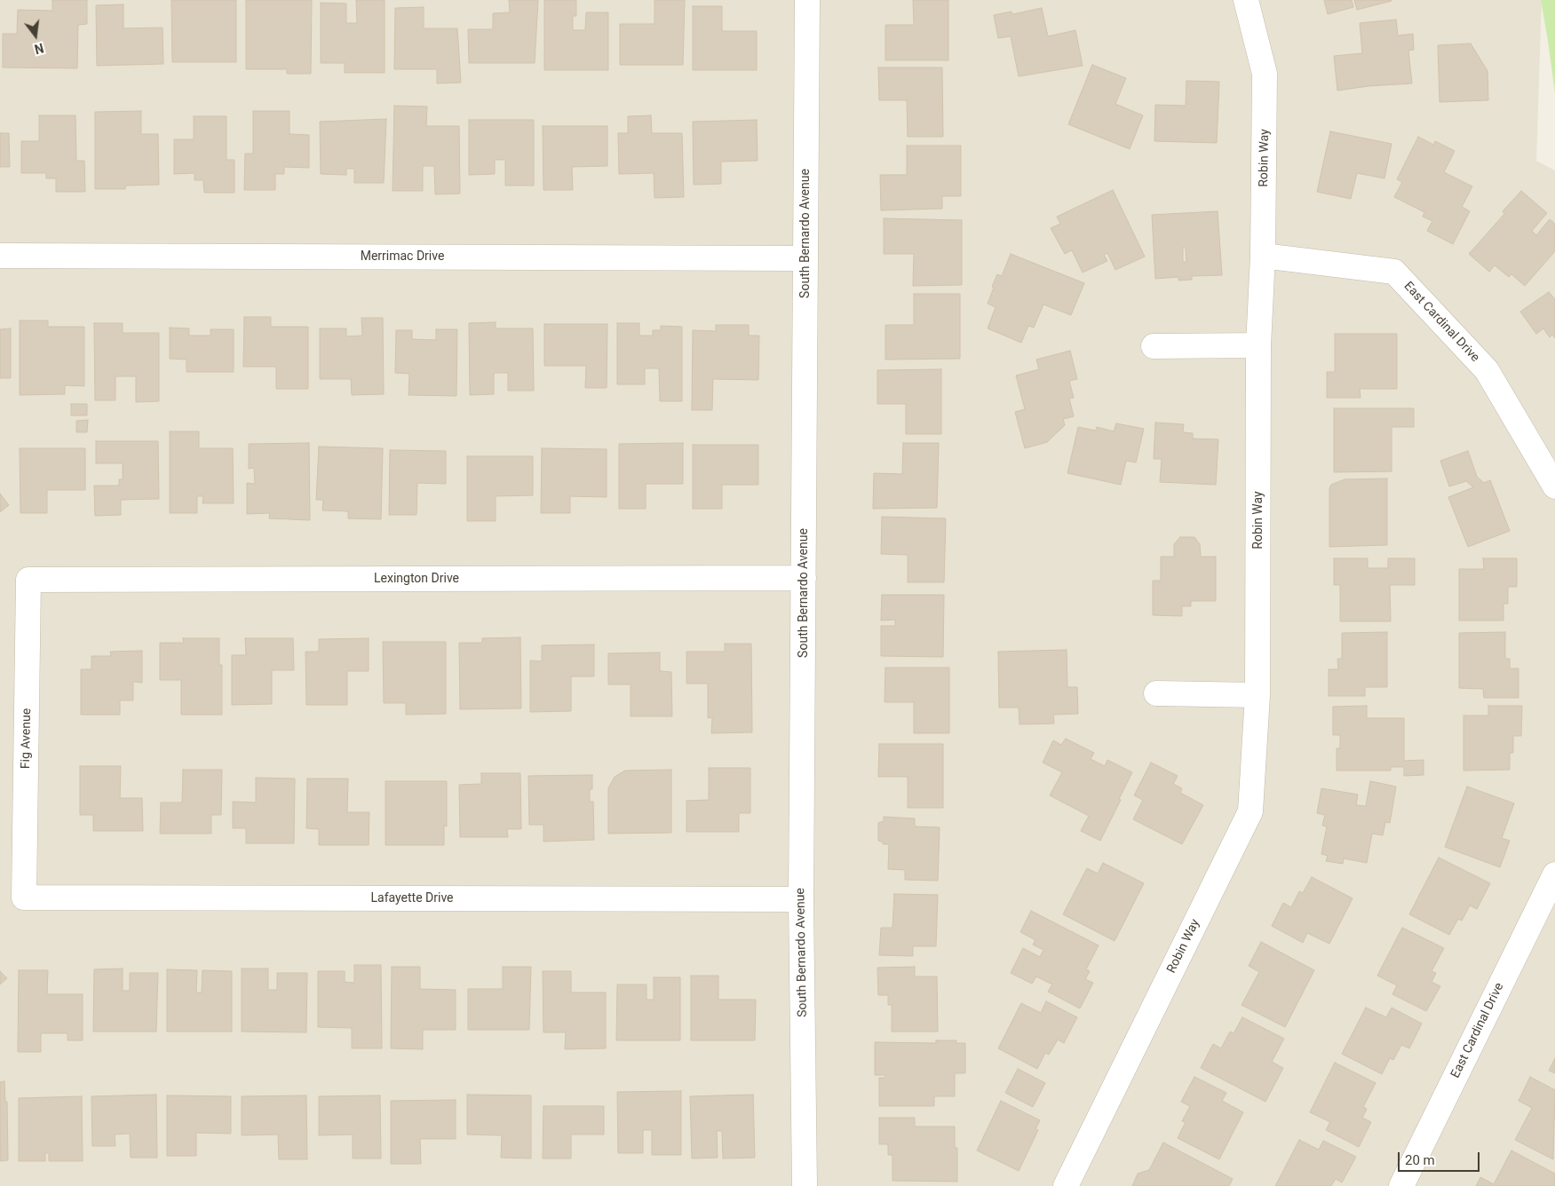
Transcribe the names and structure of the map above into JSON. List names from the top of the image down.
{
  "streets": {
    "street": [
      "Robin Way",
      "South Bernardo Avenue",
      "Merrimac Drive",
      "East Cardinal Drive",
      "Lexington Drive",
      "Fig Avenue",
      "Lafayette Drive"
    ]
  },
  "crossings": [
    ["Robin Way", "East Cardinal Drive"],
    ["South Bernardo Avenue", "Merrimac Drive"],
    ["South Bernardo Avenue", "Lexington Drive"],
    ["South Bernardo Avenue", "Lafayette Drive"],
    ["Lexington Drive", "Fig Avenue"],
    ["Fig Avenue", "Lafayette Drive"]
  ],
  "scale_bar": "20 m",
  "north": "bottom"
}
